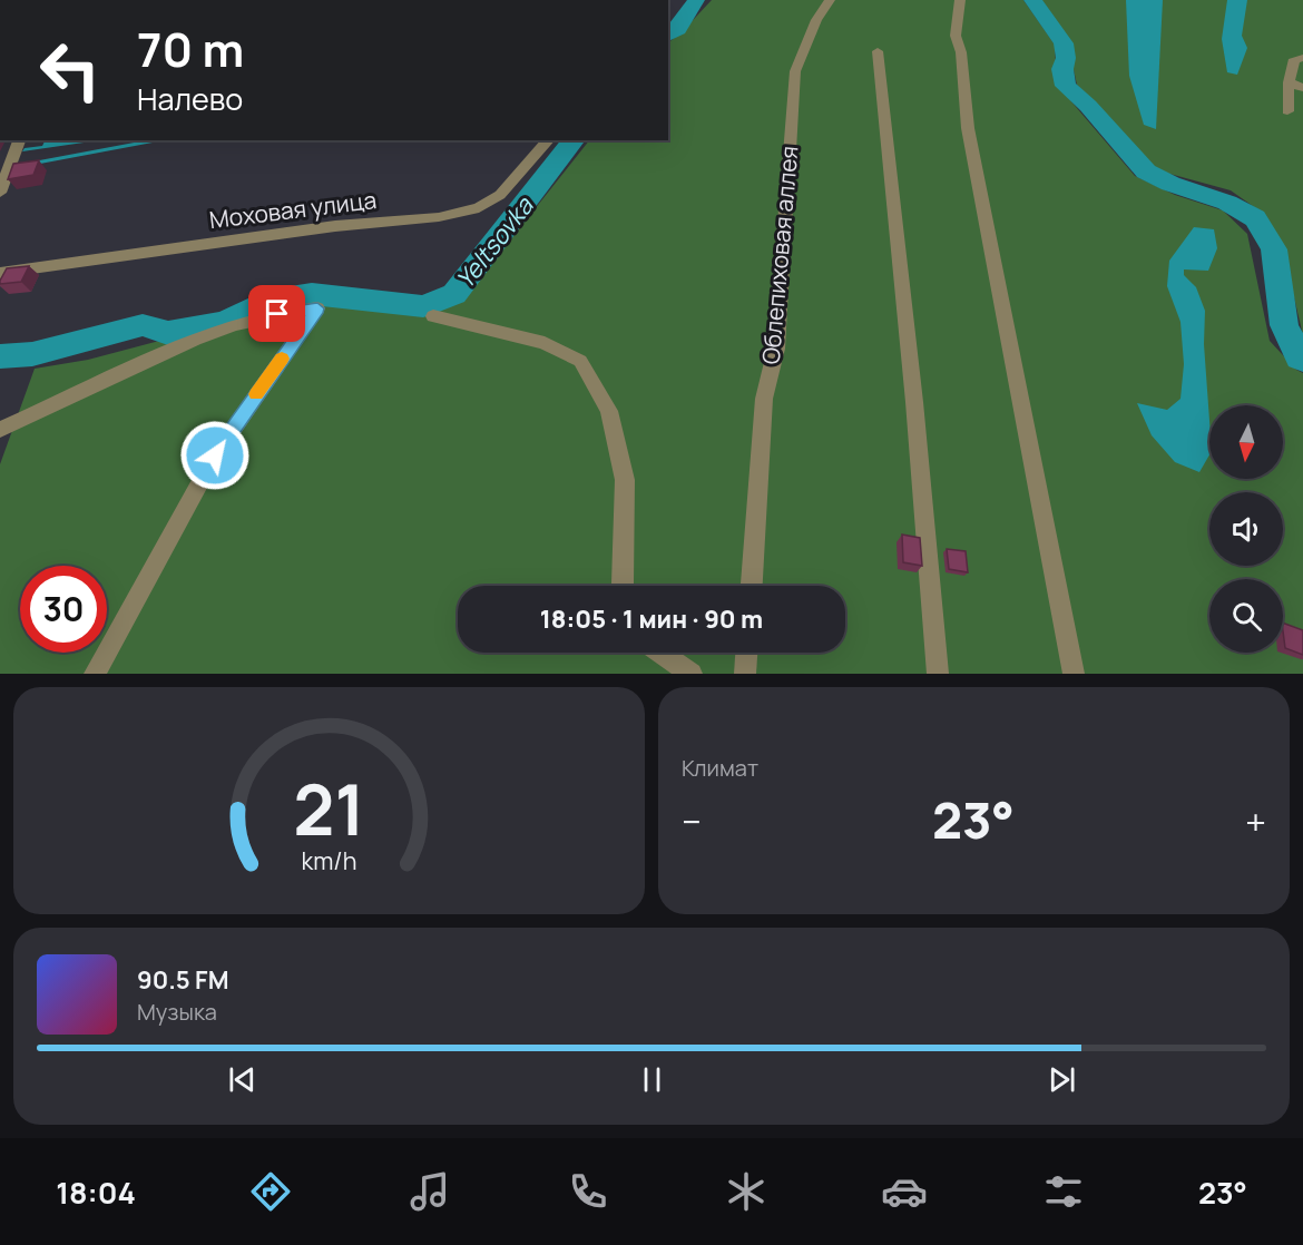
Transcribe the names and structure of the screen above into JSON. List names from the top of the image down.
{
  "streets": {
    "street": ["Моховая улица", "Облепиховая аллея"]
  },
  "water": ["Yeltsovka"],
  "north": "bottom",
  "page": {
    "turn": ["70 m", "Налево"],
    "limit": "30",
    "trip": "18:05 · 1 мин · 90 m",
    "tile": "Климат",
    "heat": ["−", "23°", "+"],
    "song": ["90.5 FM", "Музыка"],
    "tabs": ["18:04", "23°"],
    "gauge": ["21", "km/h"]
  }
}
